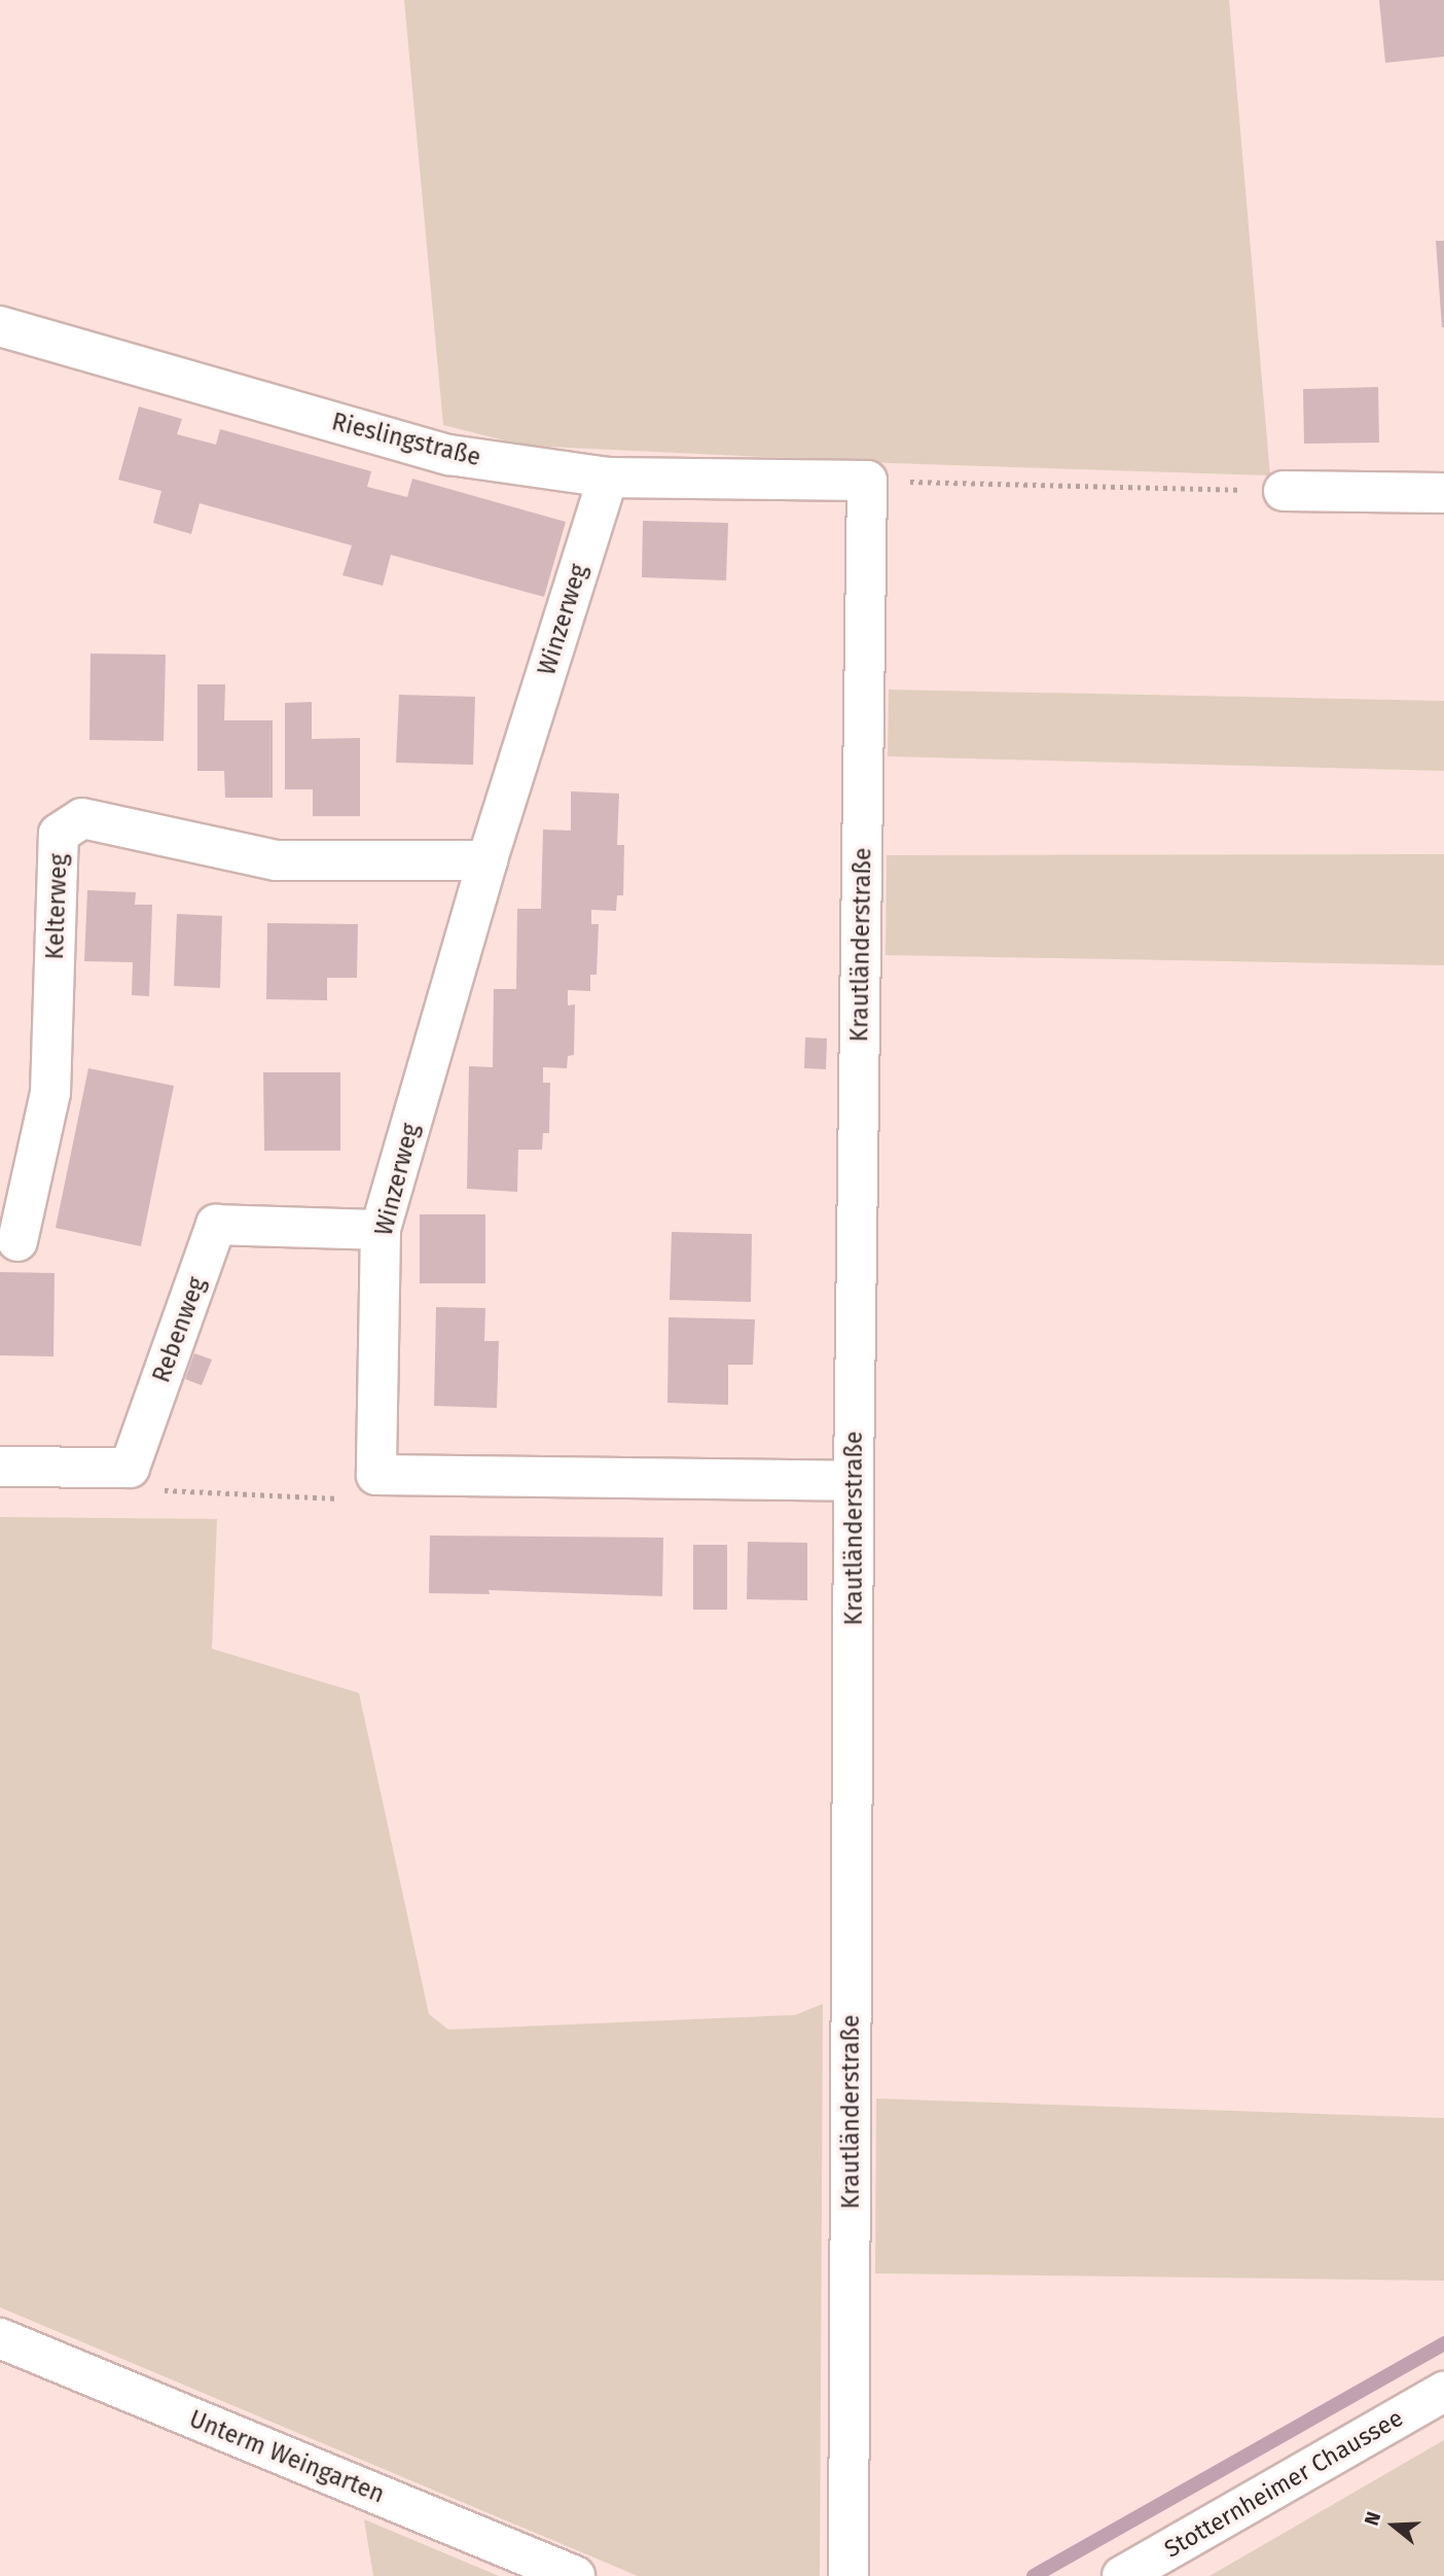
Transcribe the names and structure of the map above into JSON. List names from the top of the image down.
{
  "streets": {
    "street": [
      "Rieslingstraße",
      "Winzerweg",
      "Kelterweg",
      "Krautländerstraße",
      "Rebenweg",
      "Unterm Weingarten",
      "Stotternheimer Chaussee"
    ]
  },
  "crossings": [
    ["Rieslingstraße", "Winzerweg"],
    ["Rieslingstraße", "Krautländerstraße"],
    ["Winzerweg", "Kelterweg"],
    ["Winzerweg", "Rebenweg"]
  ],
  "north": "left"
}
